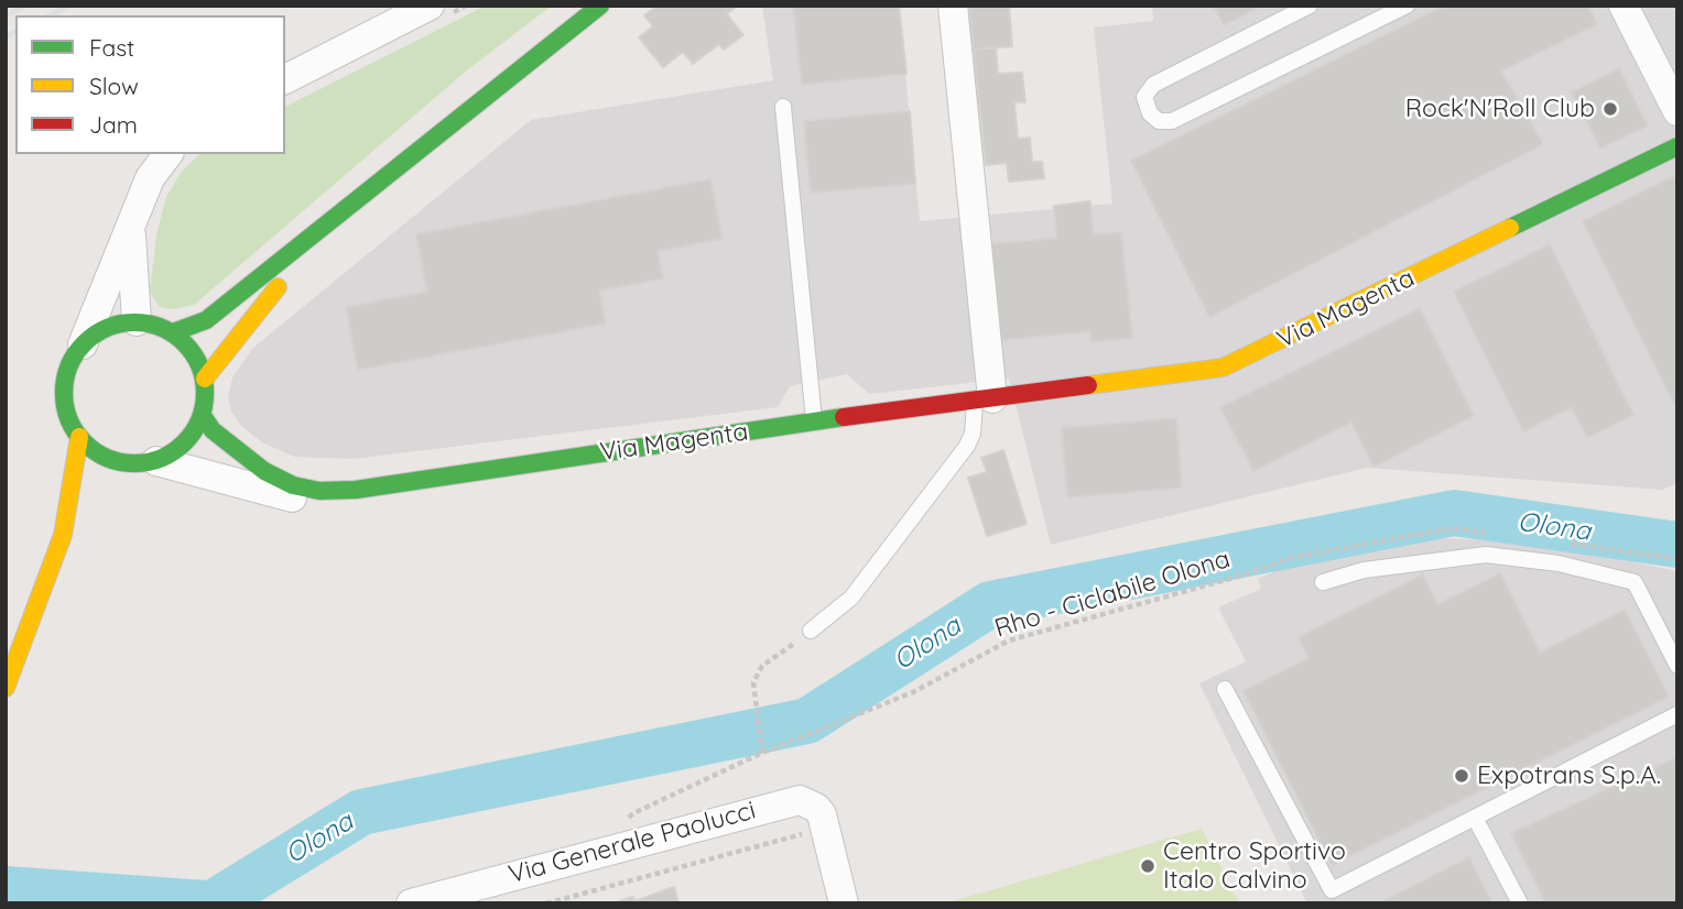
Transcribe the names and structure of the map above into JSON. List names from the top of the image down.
{
  "streets": {
    "street": ["Via Magenta", "Via Generale Paolucci"],
    "path": ["Rho - Ciclabile Olona"]
  },
  "crossings": [
    ["Rho - Ciclabile Olona", "Via Generale Paolucci"]
  ],
  "water": ["Olona"],
  "places": ["Rock'N'Roll Club", "Expotrans S.p.A.", "Centro Sportivo Italo Calvino"],
  "legend": ["Fast", "Slow", "Jam"]
}
